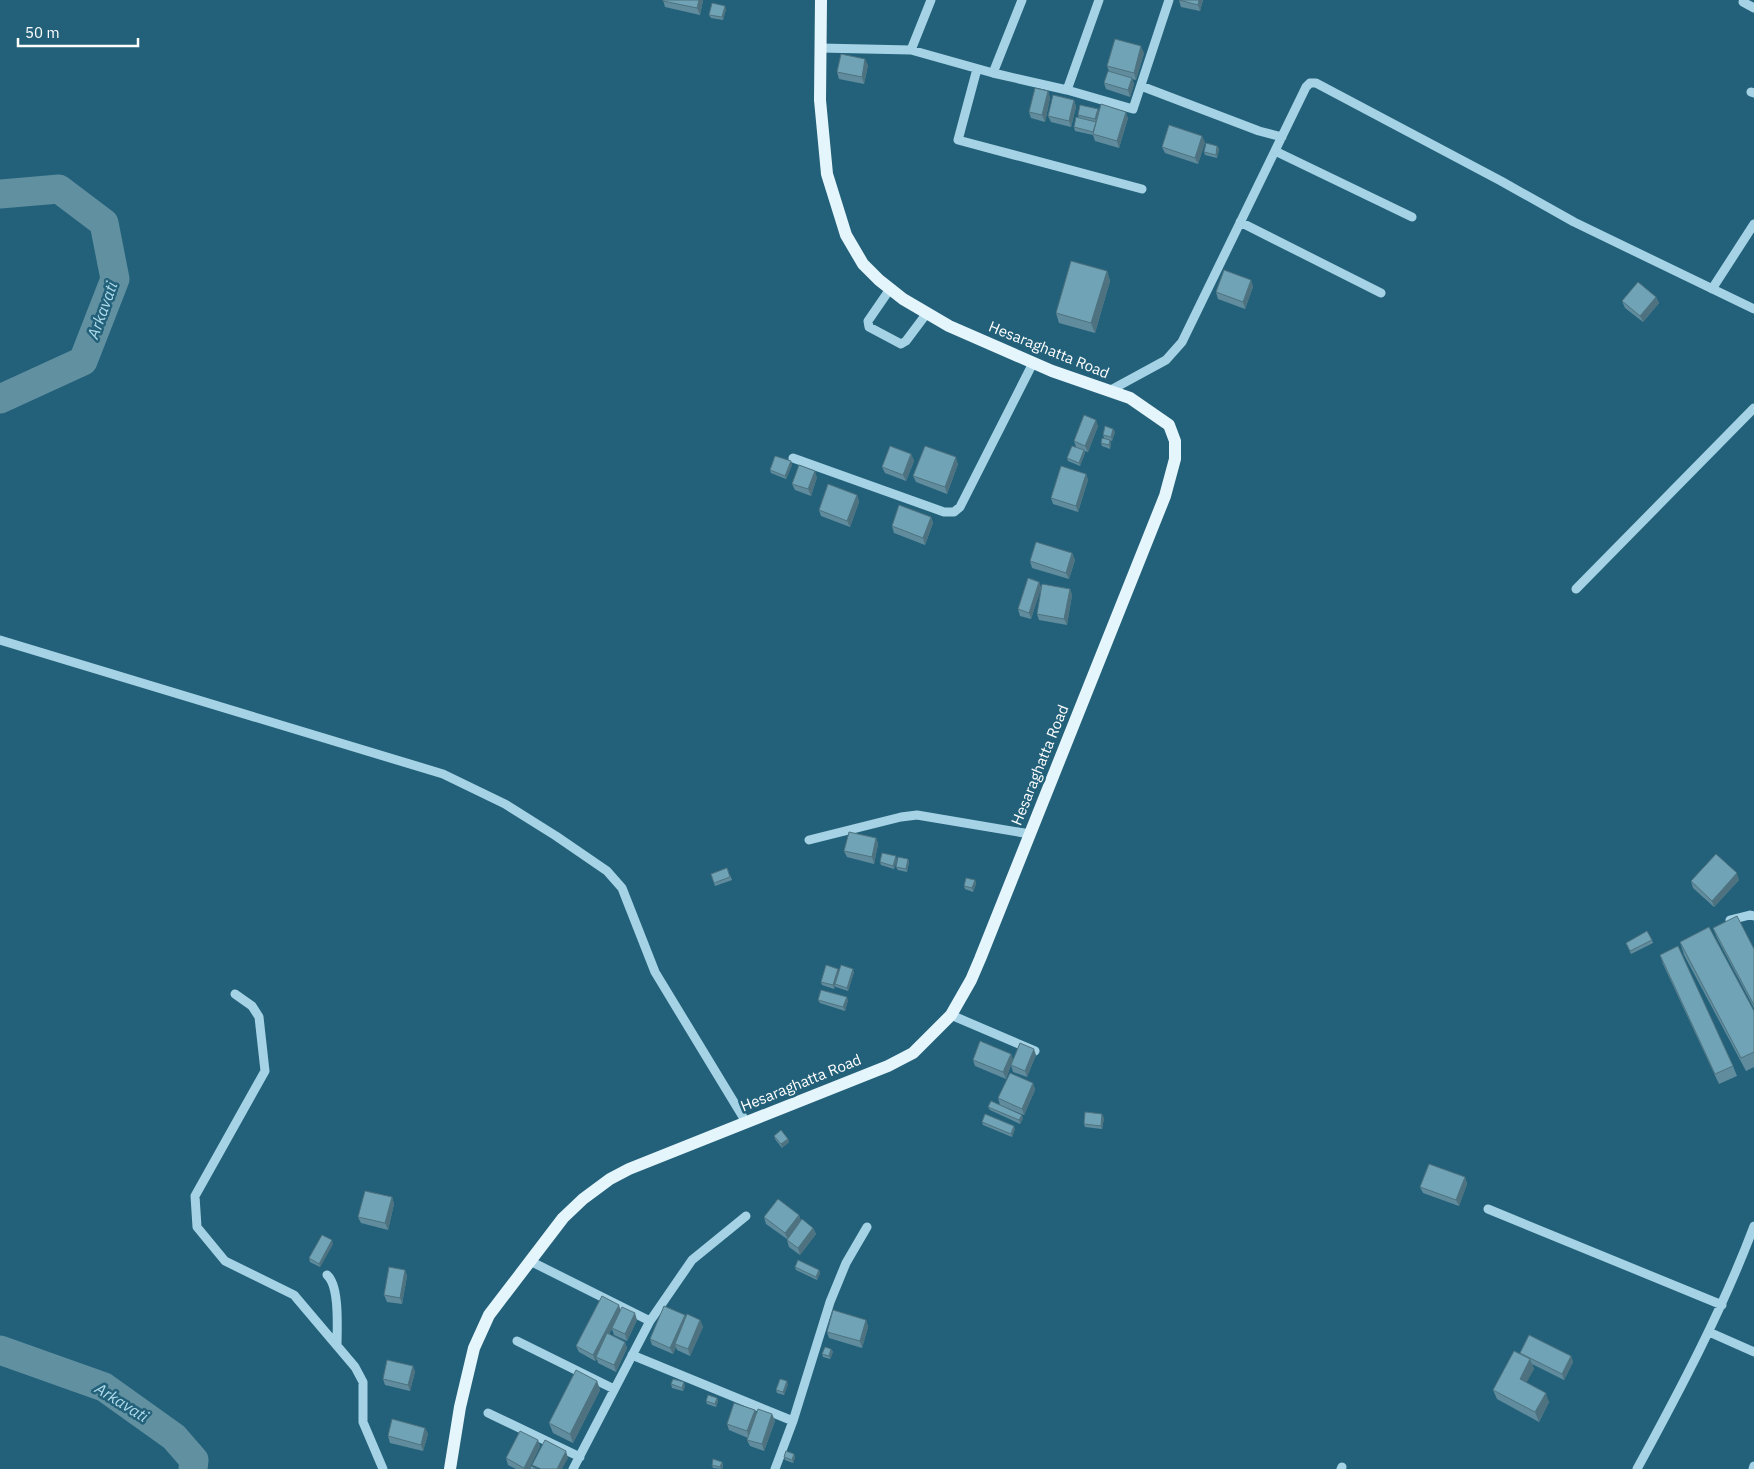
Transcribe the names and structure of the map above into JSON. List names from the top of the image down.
{
  "streets": {
    "main road": ["Hesaraghatta Road"]
  },
  "water": ["Arkavati"],
  "scale_bar": "50 m"
}
